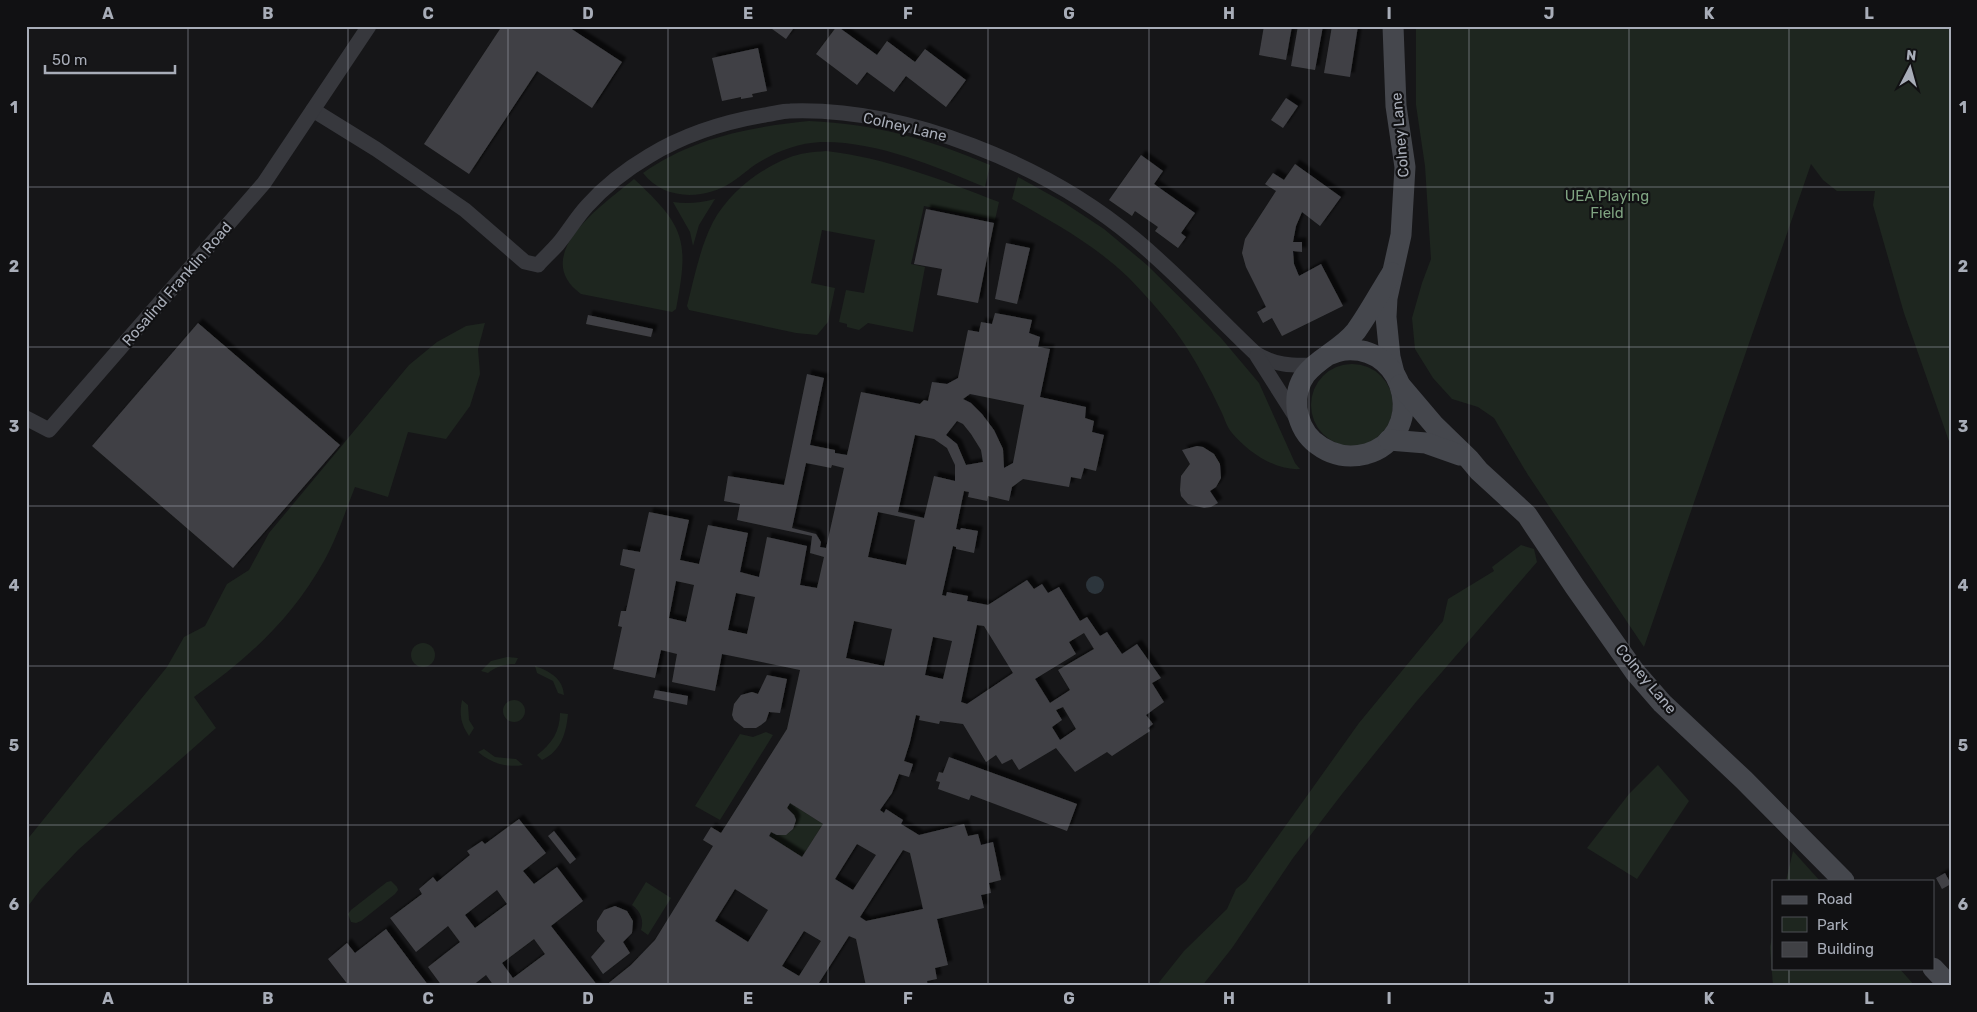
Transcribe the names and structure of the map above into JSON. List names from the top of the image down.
{
  "streets": {
    "street": ["Colney Lane", "Rosalind Franklin Road"]
  },
  "crossings": [
    ["Colney Lane", "Rosalind Franklin Road"]
  ],
  "parks": ["UEA Playing Field"],
  "legend": ["Road", "Park", "Building"],
  "scale_bar": "50 m",
  "north": "top",
  "grid": {
    "columns": [
      "A",
      "B",
      "C",
      "D",
      "E",
      "F",
      "G",
      "H",
      "I",
      "J",
      "K",
      "L"
    ],
    "rows": [
      "1",
      "2",
      "3",
      "4",
      "5",
      "6"
    ]
  }
}
